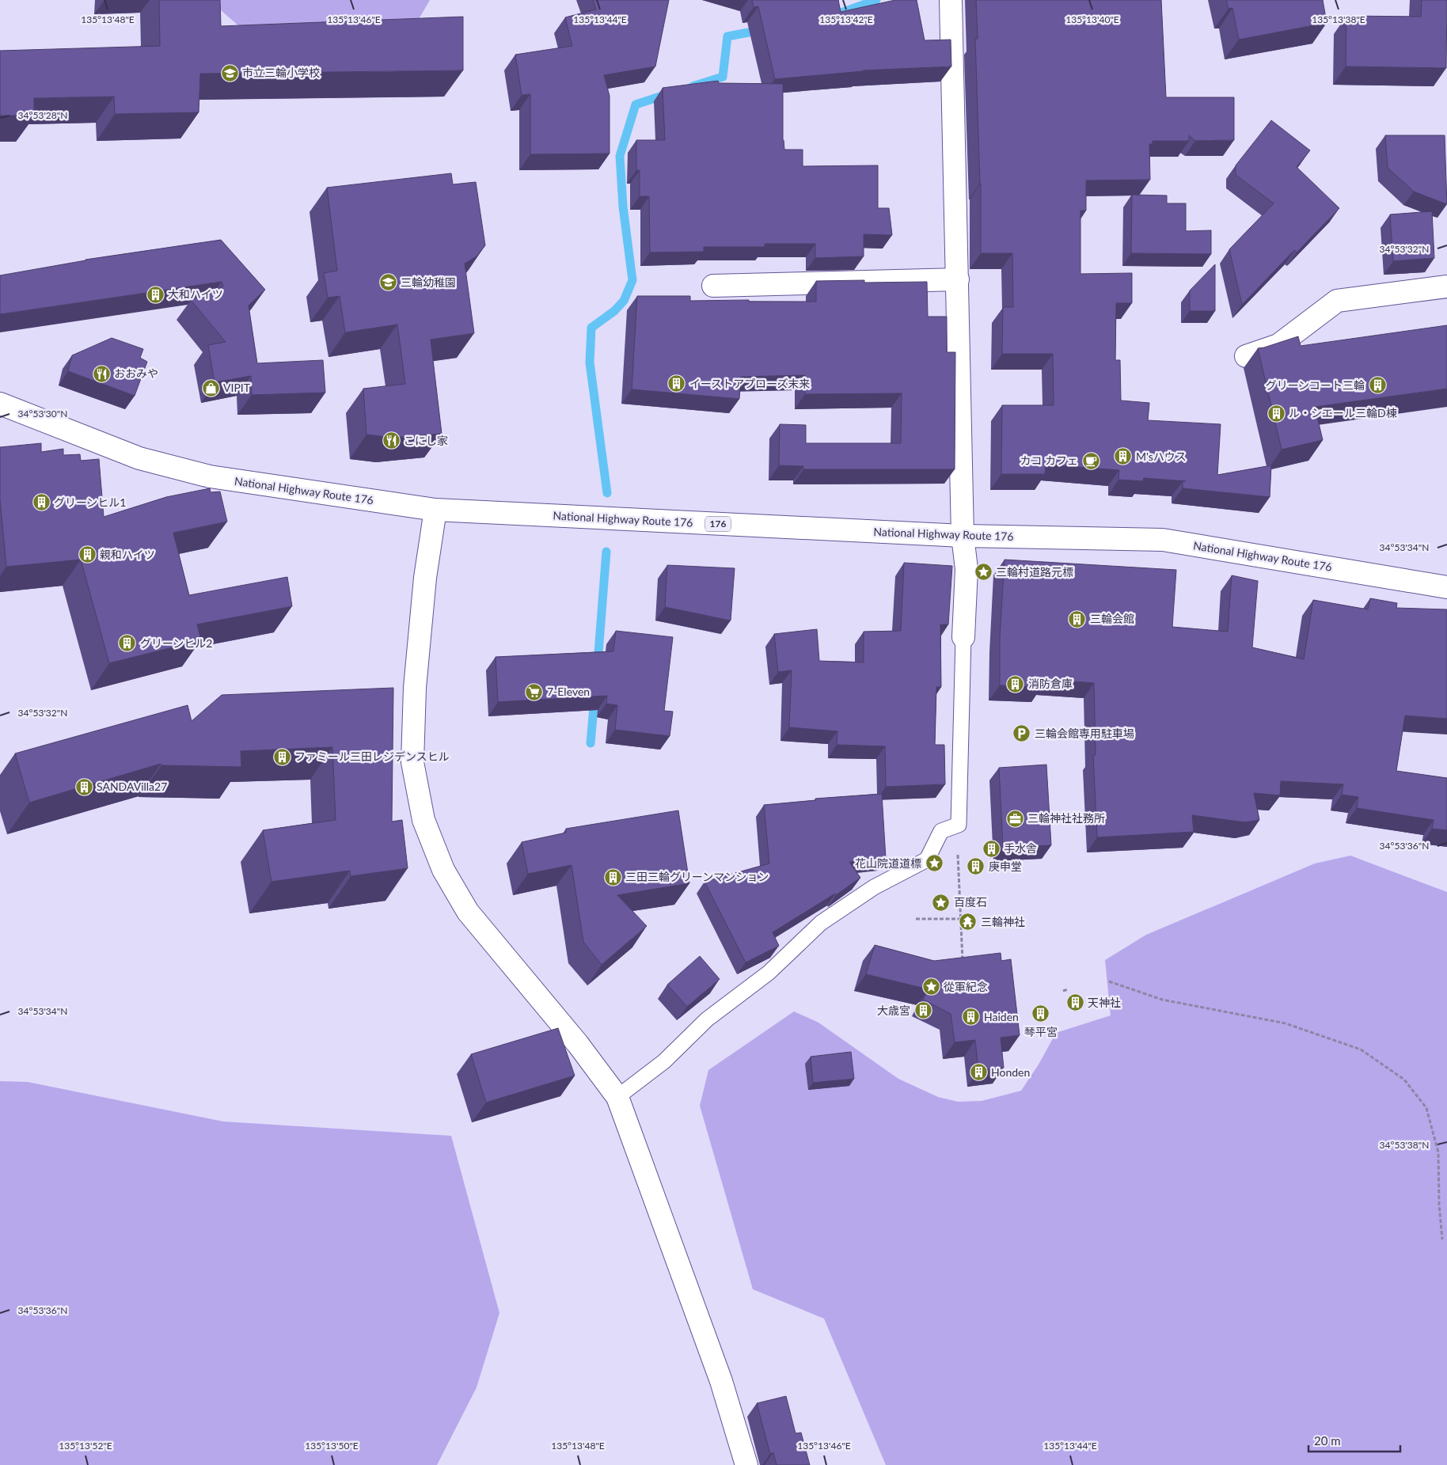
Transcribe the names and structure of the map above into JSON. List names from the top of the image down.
{
  "streets": {
    "main road": ["National Highway Route 176", "176"]
  },
  "places": {
    "school or university": ["市立三輪小学校", "三輪幼稚園"],
    "building": [
      "大和ハイツ",
      "イーストアプローズ末来",
      "グリーンコート三輪",
      "ル・シエール三輪D棟",
      "M'sハウス",
      "グリーンヒル1",
      "親和ハイツ",
      "三輪会館",
      "グリーンヒル2",
      "消防倉庫",
      "ファミール三田レジデンスヒル",
      "SANDAVilla27",
      "手水舎",
      "庚申堂",
      "三田三輪グリーンマンション",
      "天神社",
      "大歳宮",
      "琴平宮",
      "Haiden",
      "Honden"
    ],
    "restaurant": ["おおみや", "こにし家"],
    "shop": ["VIPIT"],
    "cafe": ["カコ カフェ"],
    "place": [
      "三輪村道路元標",
      "花山院道道標",
      "百度石",
      "從軍紀念"
    ],
    "supermarket": ["7-Eleven"],
    "parking": ["三輪会館専用駐車場"],
    "office": ["三輪神社社務所"],
    "temple": ["三輪神社"]
  },
  "scale_bar": "20 m",
  "coordinates": [
    "135°13'48\"E",
    "135°13'46\"E",
    "135°13'44\"E",
    "135°13'42\"E",
    "135°13'40\"E",
    "135°13'38\"E",
    "34°53'28\"N",
    "34°53'32\"N",
    "34°53'30\"N",
    "34°53'34\"N",
    "34°53'36\"N",
    "34°53'38\"N",
    "135°13'52\"E",
    "135°13'50\"E"
  ]
}
